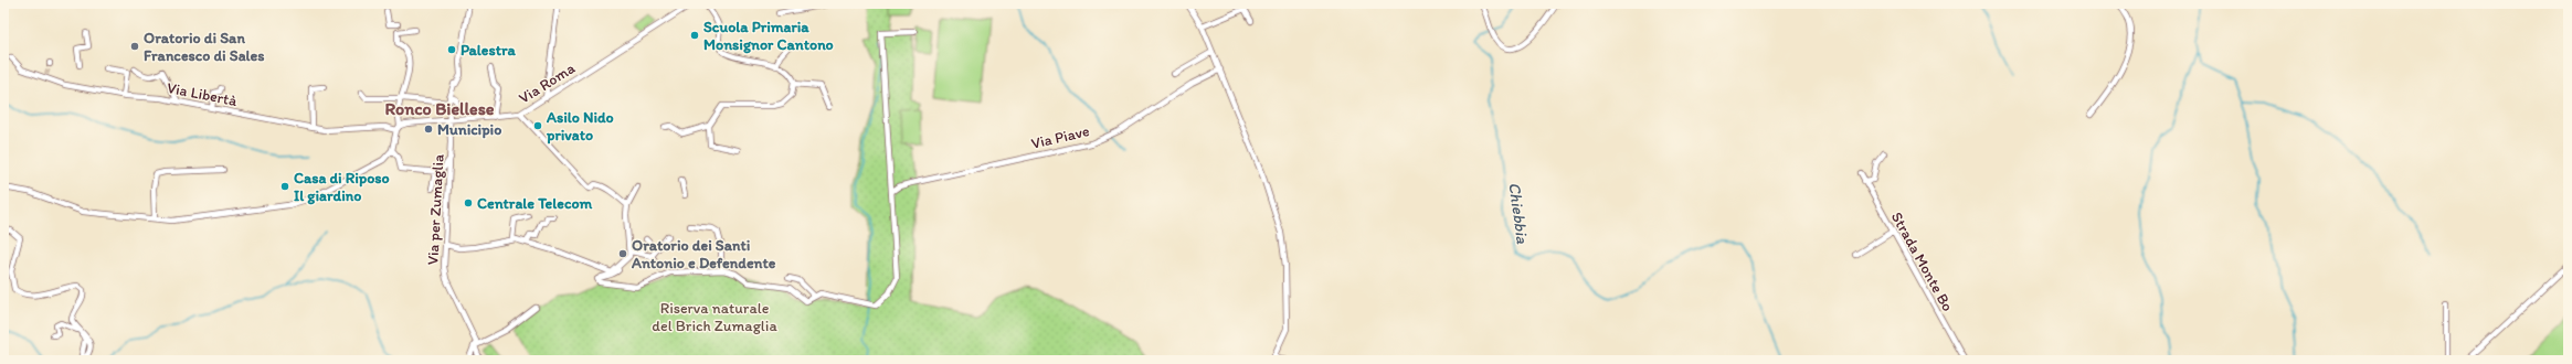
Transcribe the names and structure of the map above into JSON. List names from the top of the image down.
{
  "streets": {
    "street": [
      "Via Roma",
      "Via Libertà",
      "Via Piave",
      "Via per Zumaglia",
      "Strada Monte Bo"
    ]
  },
  "crossings": [
    ["Via Roma", "Via Libertà"],
    ["Via Roma", "Via per Zumaglia"]
  ],
  "districts": ["Ronco Biellese"],
  "water": ["Chiebbia"],
  "parks": ["Riserva naturale del Brich Zumaglia"],
  "places": [
    "Scuola Primaria Monsignor Cantono",
    "Oratorio di San Francesco di Sales",
    "Palestra",
    "Asilo Nido privato",
    "Municipio",
    "Casa di Riposo Il giardino",
    "Centrale Telecom",
    "Oratorio dei Santi Antonio e Defendente"
  ]
}
